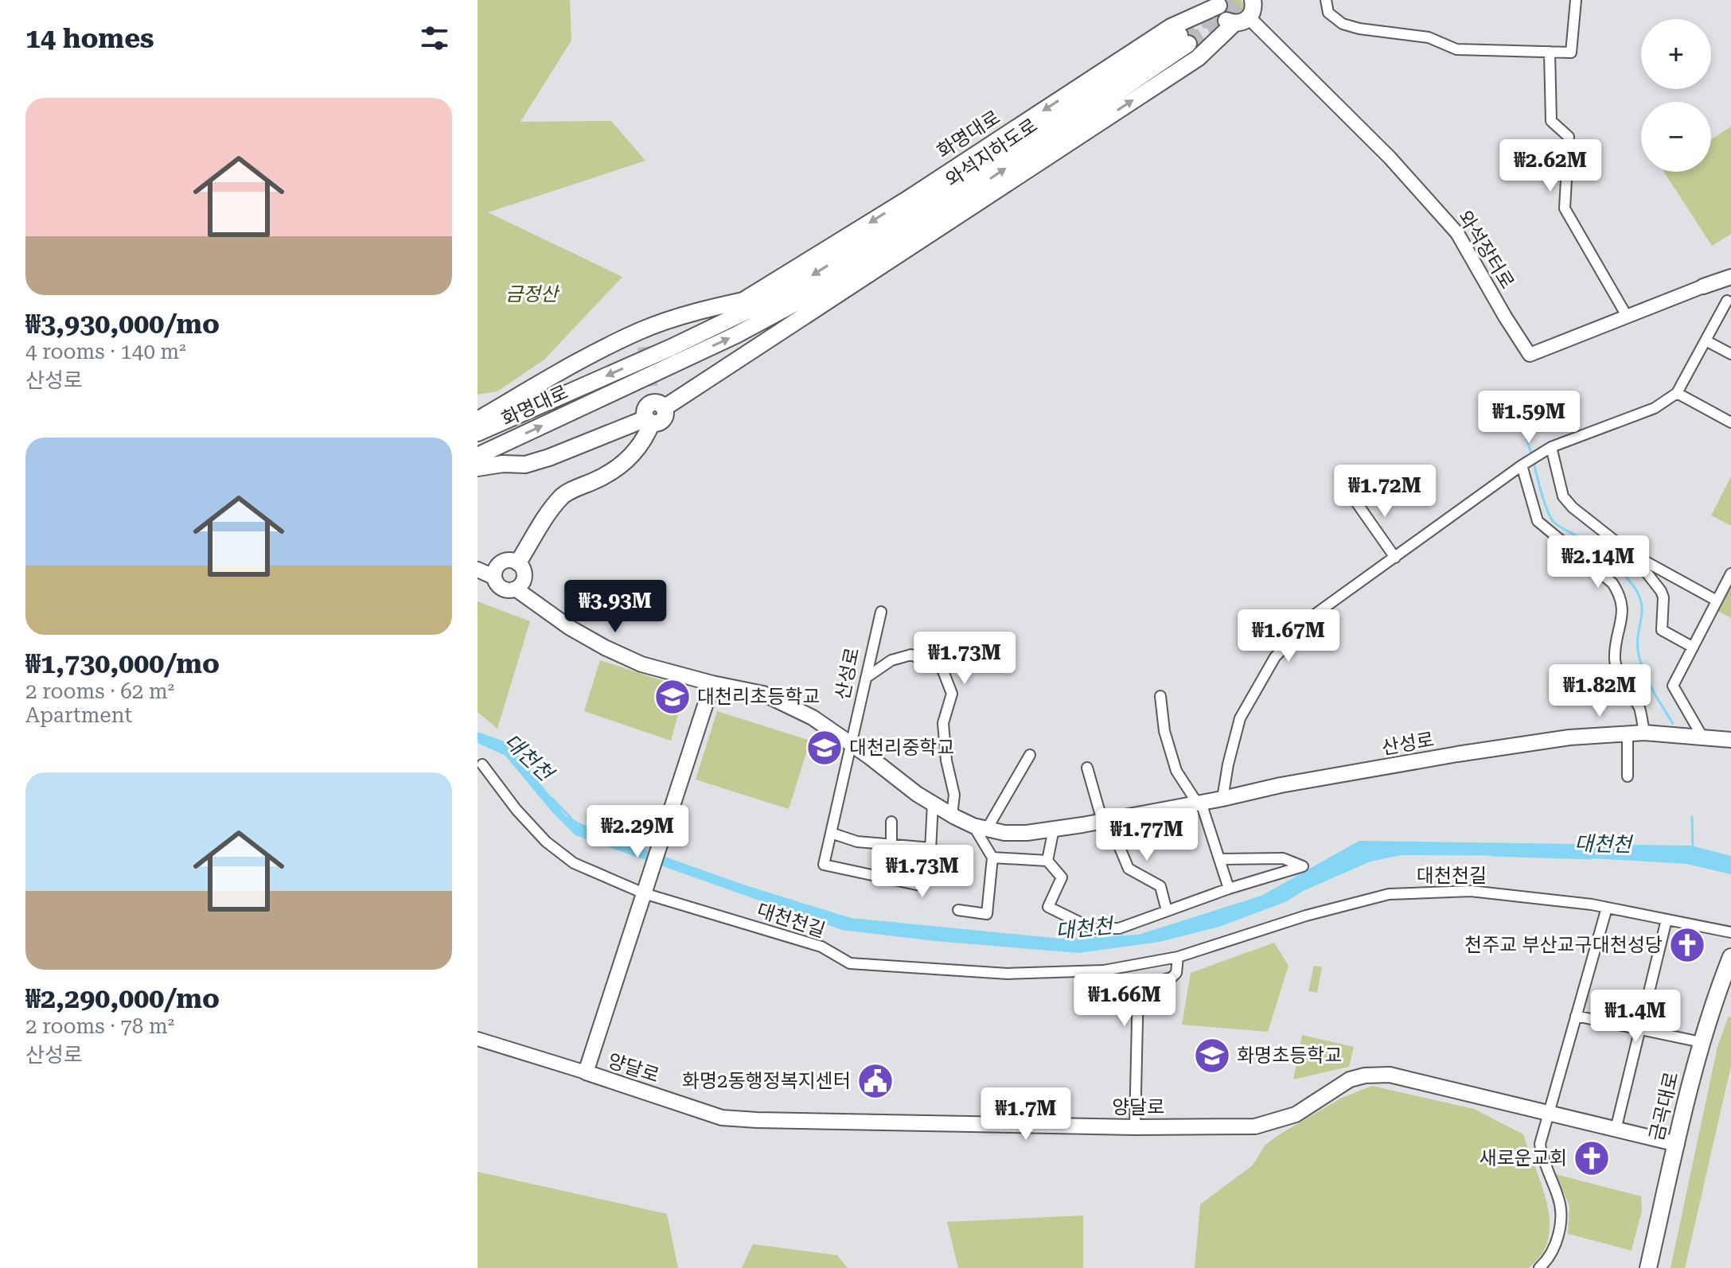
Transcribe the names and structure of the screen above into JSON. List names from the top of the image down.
{
  "streets": {
    "main road": [
      "화명대로",
      "와석지하도로",
      "와석장터로",
      "산성로",
      "양달로",
      "금곡대로"
    ],
    "street": ["대천천길"]
  },
  "crossings": [
    ["화명대로", "와석지하도로"],
    ["대천천길", "양달로"],
    ["양달로", "금곡대로"]
  ],
  "water": ["대천천"],
  "parks": ["금정산"],
  "places": {
    "school or university": ["대천리초등학교", "대천리중학교", "화명초등학교"],
    "church": ["천주교 부산교구대천성당", "새로운교회"],
    "public building": ["화명2동행정복지센터"]
  },
  "page": {
    "heading": "14 homes",
    "map_buttons": ["+", "−"],
    "list": [
      {
        "name": "₩3,930,000/mo",
        "note": "4 rooms · 140 m² · 산성로"
      },
      {
        "name": "₩1,730,000/mo",
        "note": "2 rooms · 62 m² · Apartment"
      },
      {
        "name": "₩2,290,000/mo",
        "note": "2 rooms · 78 m² · 산성로"
      }
    ],
    "price": [
      "₩2.62M",
      "₩1.59M",
      "₩1.72M",
      "₩2.14M",
      "₩3.93M",
      "₩1.67M",
      "₩1.73M",
      "₩1.82M",
      "₩2.29M",
      "₩1.77M",
      "₩1.73M",
      "₩1.66M",
      "₩1.4M",
      "₩1.7M"
    ]
  }
}
